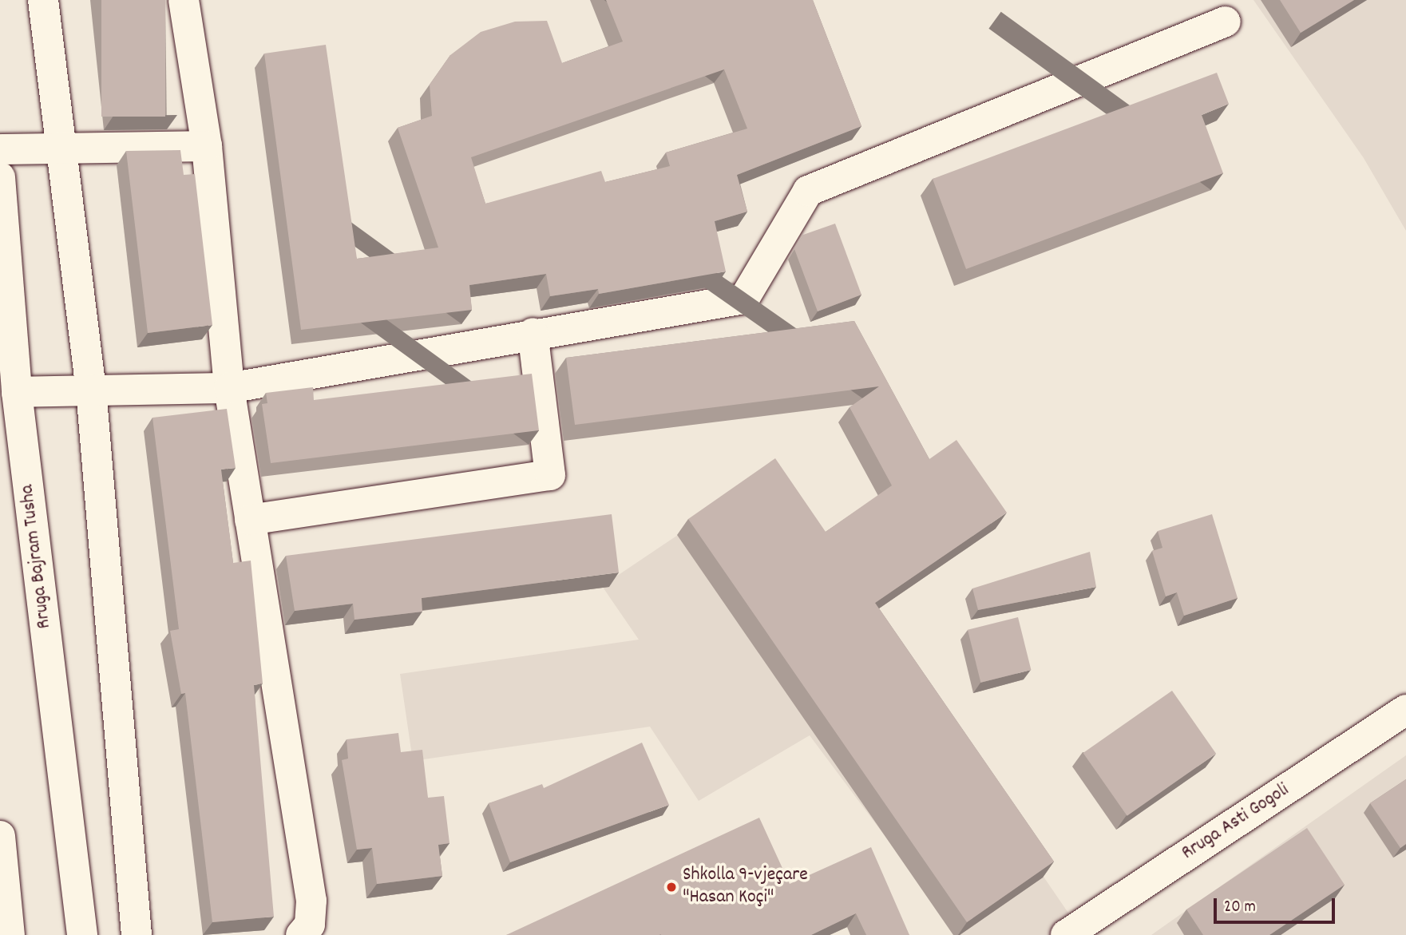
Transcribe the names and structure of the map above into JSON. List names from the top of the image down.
{
  "streets": {
    "street": ["Rruga Bajram Tusha", "Rruga Asti Gogoli"]
  },
  "places": ["Shkolla 9-vjeçare \"Hasan Koçi\""],
  "scale_bar": "20 m"
}
